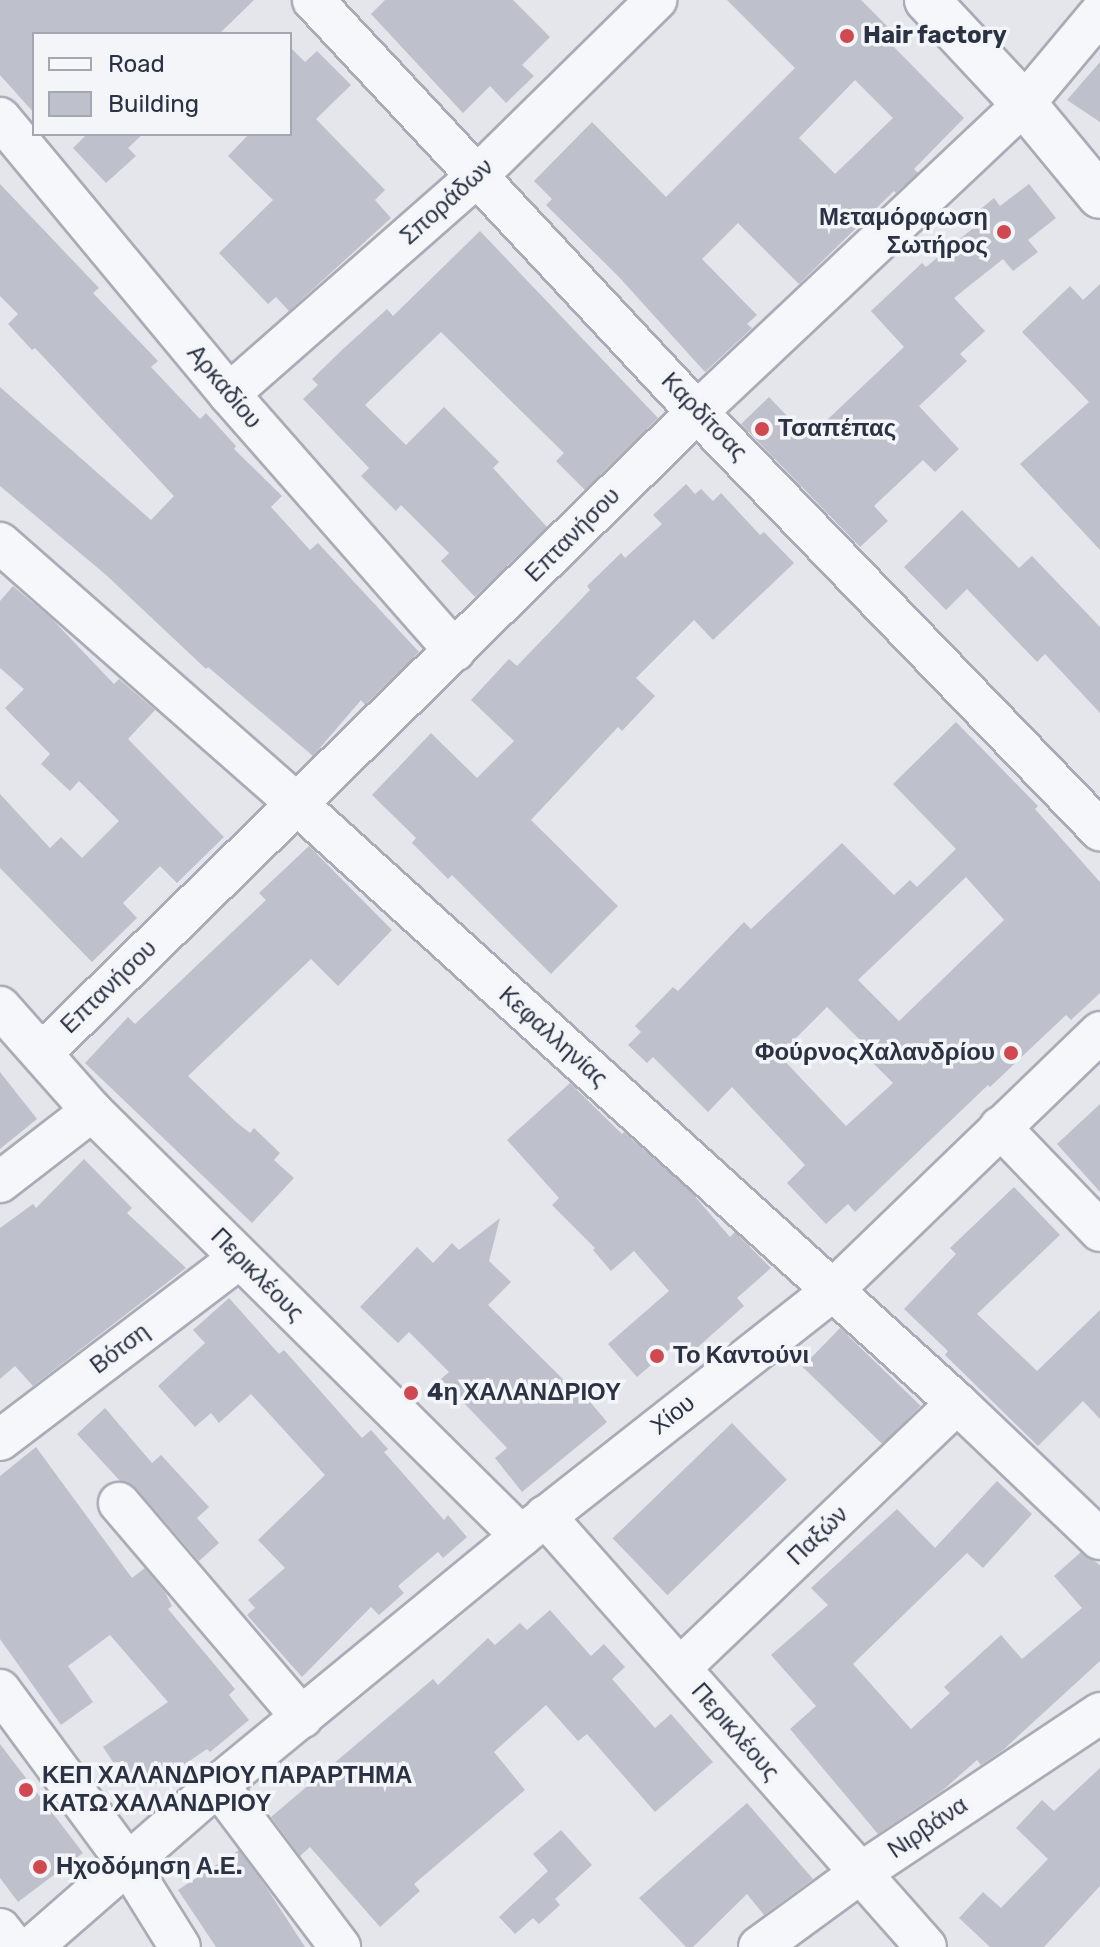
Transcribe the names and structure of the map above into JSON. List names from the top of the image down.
{
  "streets": {
    "street": [
      "Σποράδων",
      "Αρκαδίου",
      "Καρδίτσας",
      "Επτανήσου",
      "Κεφαλληνίας",
      "Περικλέους",
      "Βότση",
      "Χίου",
      "Παξών",
      "Νιρβάνα"
    ]
  },
  "crossings": [
    ["Σποράδων", "Αρκαδίου"],
    ["Σποράδων", "Καρδίτσας"],
    ["Αρκαδίου", "Επτανήσου"],
    ["Καρδίτσας", "Επτανήσου"],
    ["Επτανήσου", "Κεφαλληνίας"],
    ["Επτανήσου", "Περικλέους"],
    ["Κεφαλληνίας", "Χίου"],
    ["Κεφαλληνίας", "Παξών"],
    ["Περικλέους", "Βότση"],
    ["Περικλέους", "Χίου"],
    ["Περικλέους", "Παξών"],
    ["Περικλέους", "Νιρβάνα"]
  ],
  "places": [
    "Hair factory",
    "Μεταμόρφωση Σωτήρος",
    "Τσαπέπας",
    "ΦούρνοςΧαλανδρίου",
    "Το Καντούνι",
    "4η ΧΑΛΑΝΔΡΙΟΥ",
    "ΚΕΠ ΧΑΛΑΝΔΡΙΟΥ ΠΑΡΑΡΤΗΜΑ ΚΑΤΩ ΧΑΛΑΝΔΡΙΟΥ",
    "Ηχοδόμηση Α.Ε."
  ],
  "legend": ["Road", "Building"]
}
